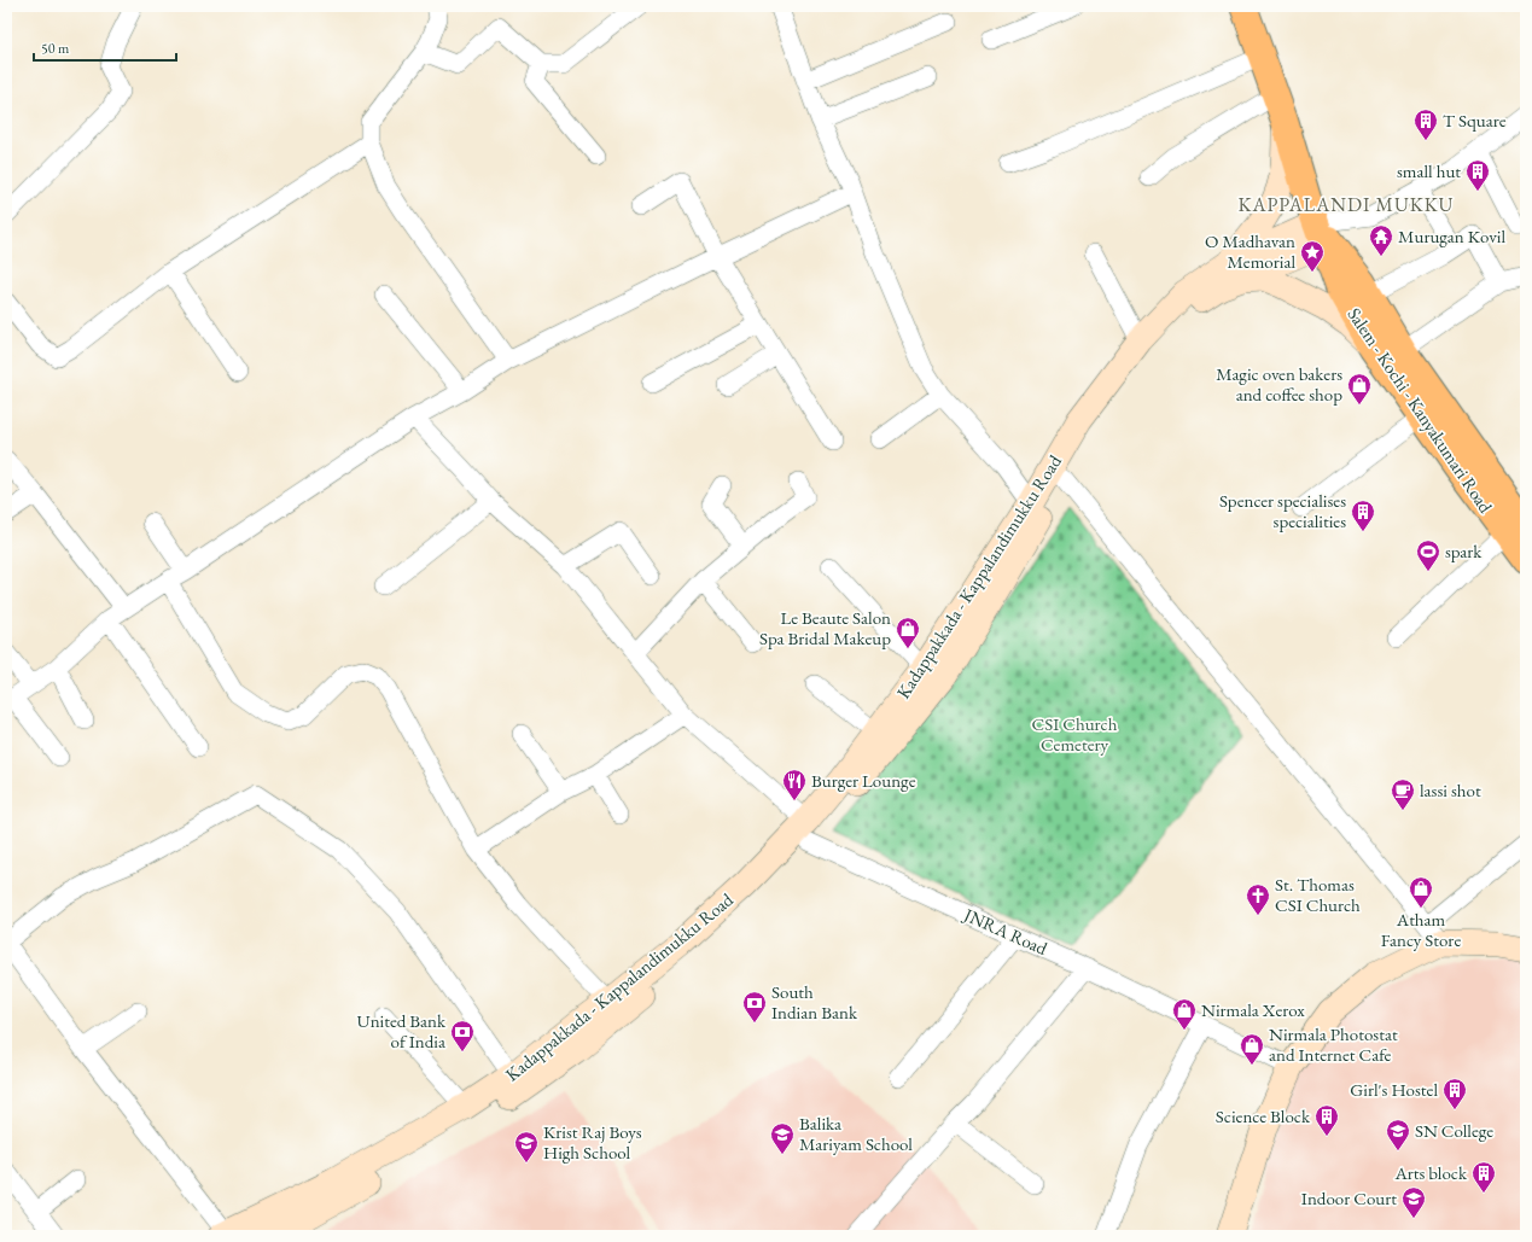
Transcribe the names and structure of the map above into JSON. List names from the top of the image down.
{
  "streets": {
    "main road": ["Salem - Kochi - Kanyakumari Road", "Kadappakkada - Kappalandimukku Road"],
    "street": ["JNRA Road"]
  },
  "crossings": [
    ["Kadappakkada - Kappalandimukku Road", "JNRA Road"]
  ],
  "districts": ["KAPPALANDI MUKKU"],
  "parks": ["CSI Church Cemetery"],
  "places": {
    "building": [
      "T Square",
      "small hut",
      "Spencer specialises specialities",
      "Girl's Hostel",
      "Science Block",
      "Arts block"
    ],
    "temple": ["Murugan Kovil"],
    "place": ["O Madhavan Memorial"],
    "shop": [
      "Magic oven bakers and coffee shop",
      "Le Beaute Salon Spa Bridal Makeup",
      "Atham Fancy Store",
      "Nirmala Xerox",
      "Nirmala Photostat and Internet Cafe"
    ],
    "sports": ["spark"],
    "restaurant": ["Burger Lounge"],
    "cafe": ["lassi shot"],
    "church": ["St. Thomas CSI Church"],
    "bank": ["South Indian Bank", "United Bank of India"],
    "school or university": [
      "SN College",
      "Balika Mariyam School",
      "Krist Raj Boys High School",
      "Indoor Court"
    ]
  },
  "scale_bar": "50 m"
}
